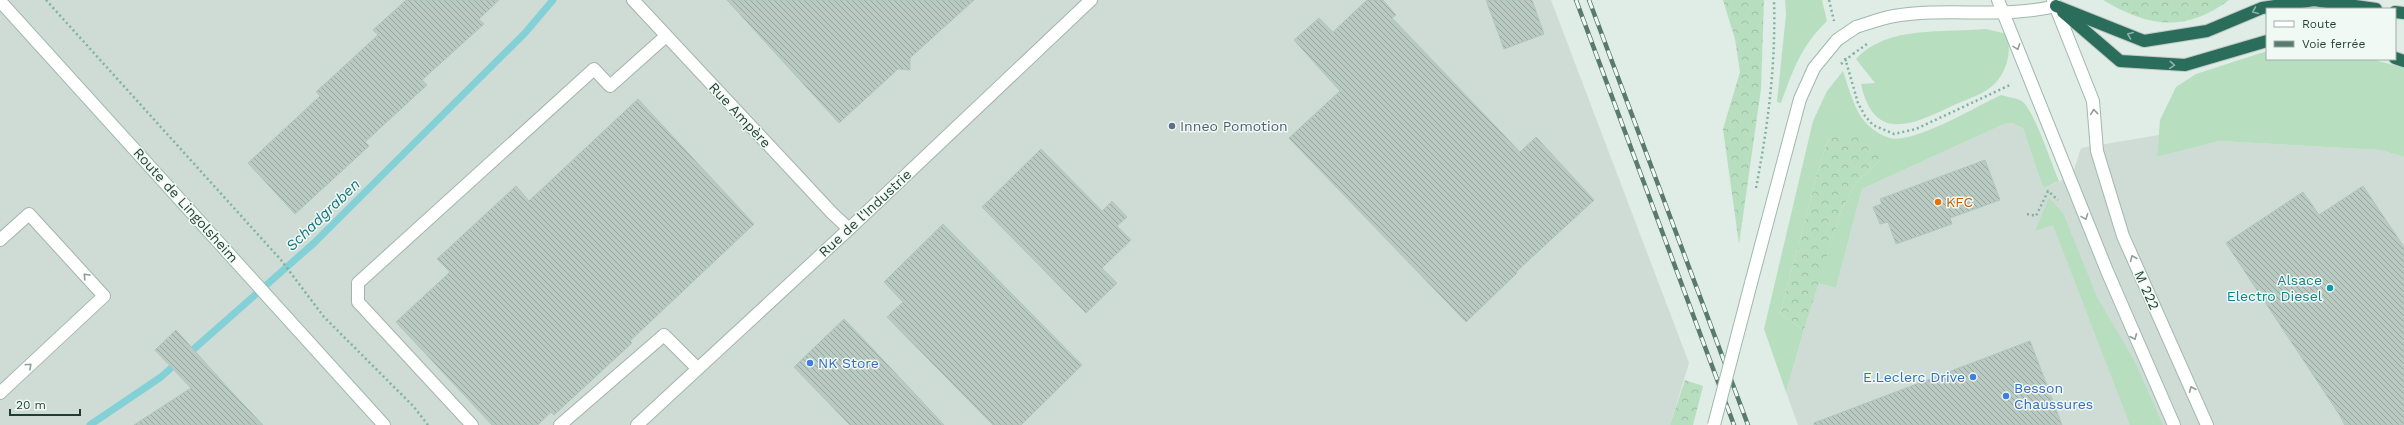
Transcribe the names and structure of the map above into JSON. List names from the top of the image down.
{
  "streets": {
    "main road": [
      "Rue Ampère",
      "Route de Lingolsheim",
      "Rue de l'Industrie",
      "M 222"
    ]
  },
  "crossings": [
    ["Rue Ampère", "Rue de l'Industrie"]
  ],
  "water": ["Schadgraben"],
  "places": [
    "Inneo Pomotion",
    "KFC",
    "Alsace Electro Diesel",
    "NK Store",
    "E.Leclerc Drive",
    "Besson Chaussures"
  ],
  "legend": ["Route", "Voie ferrée"],
  "scale_bar": "20 m"
}
